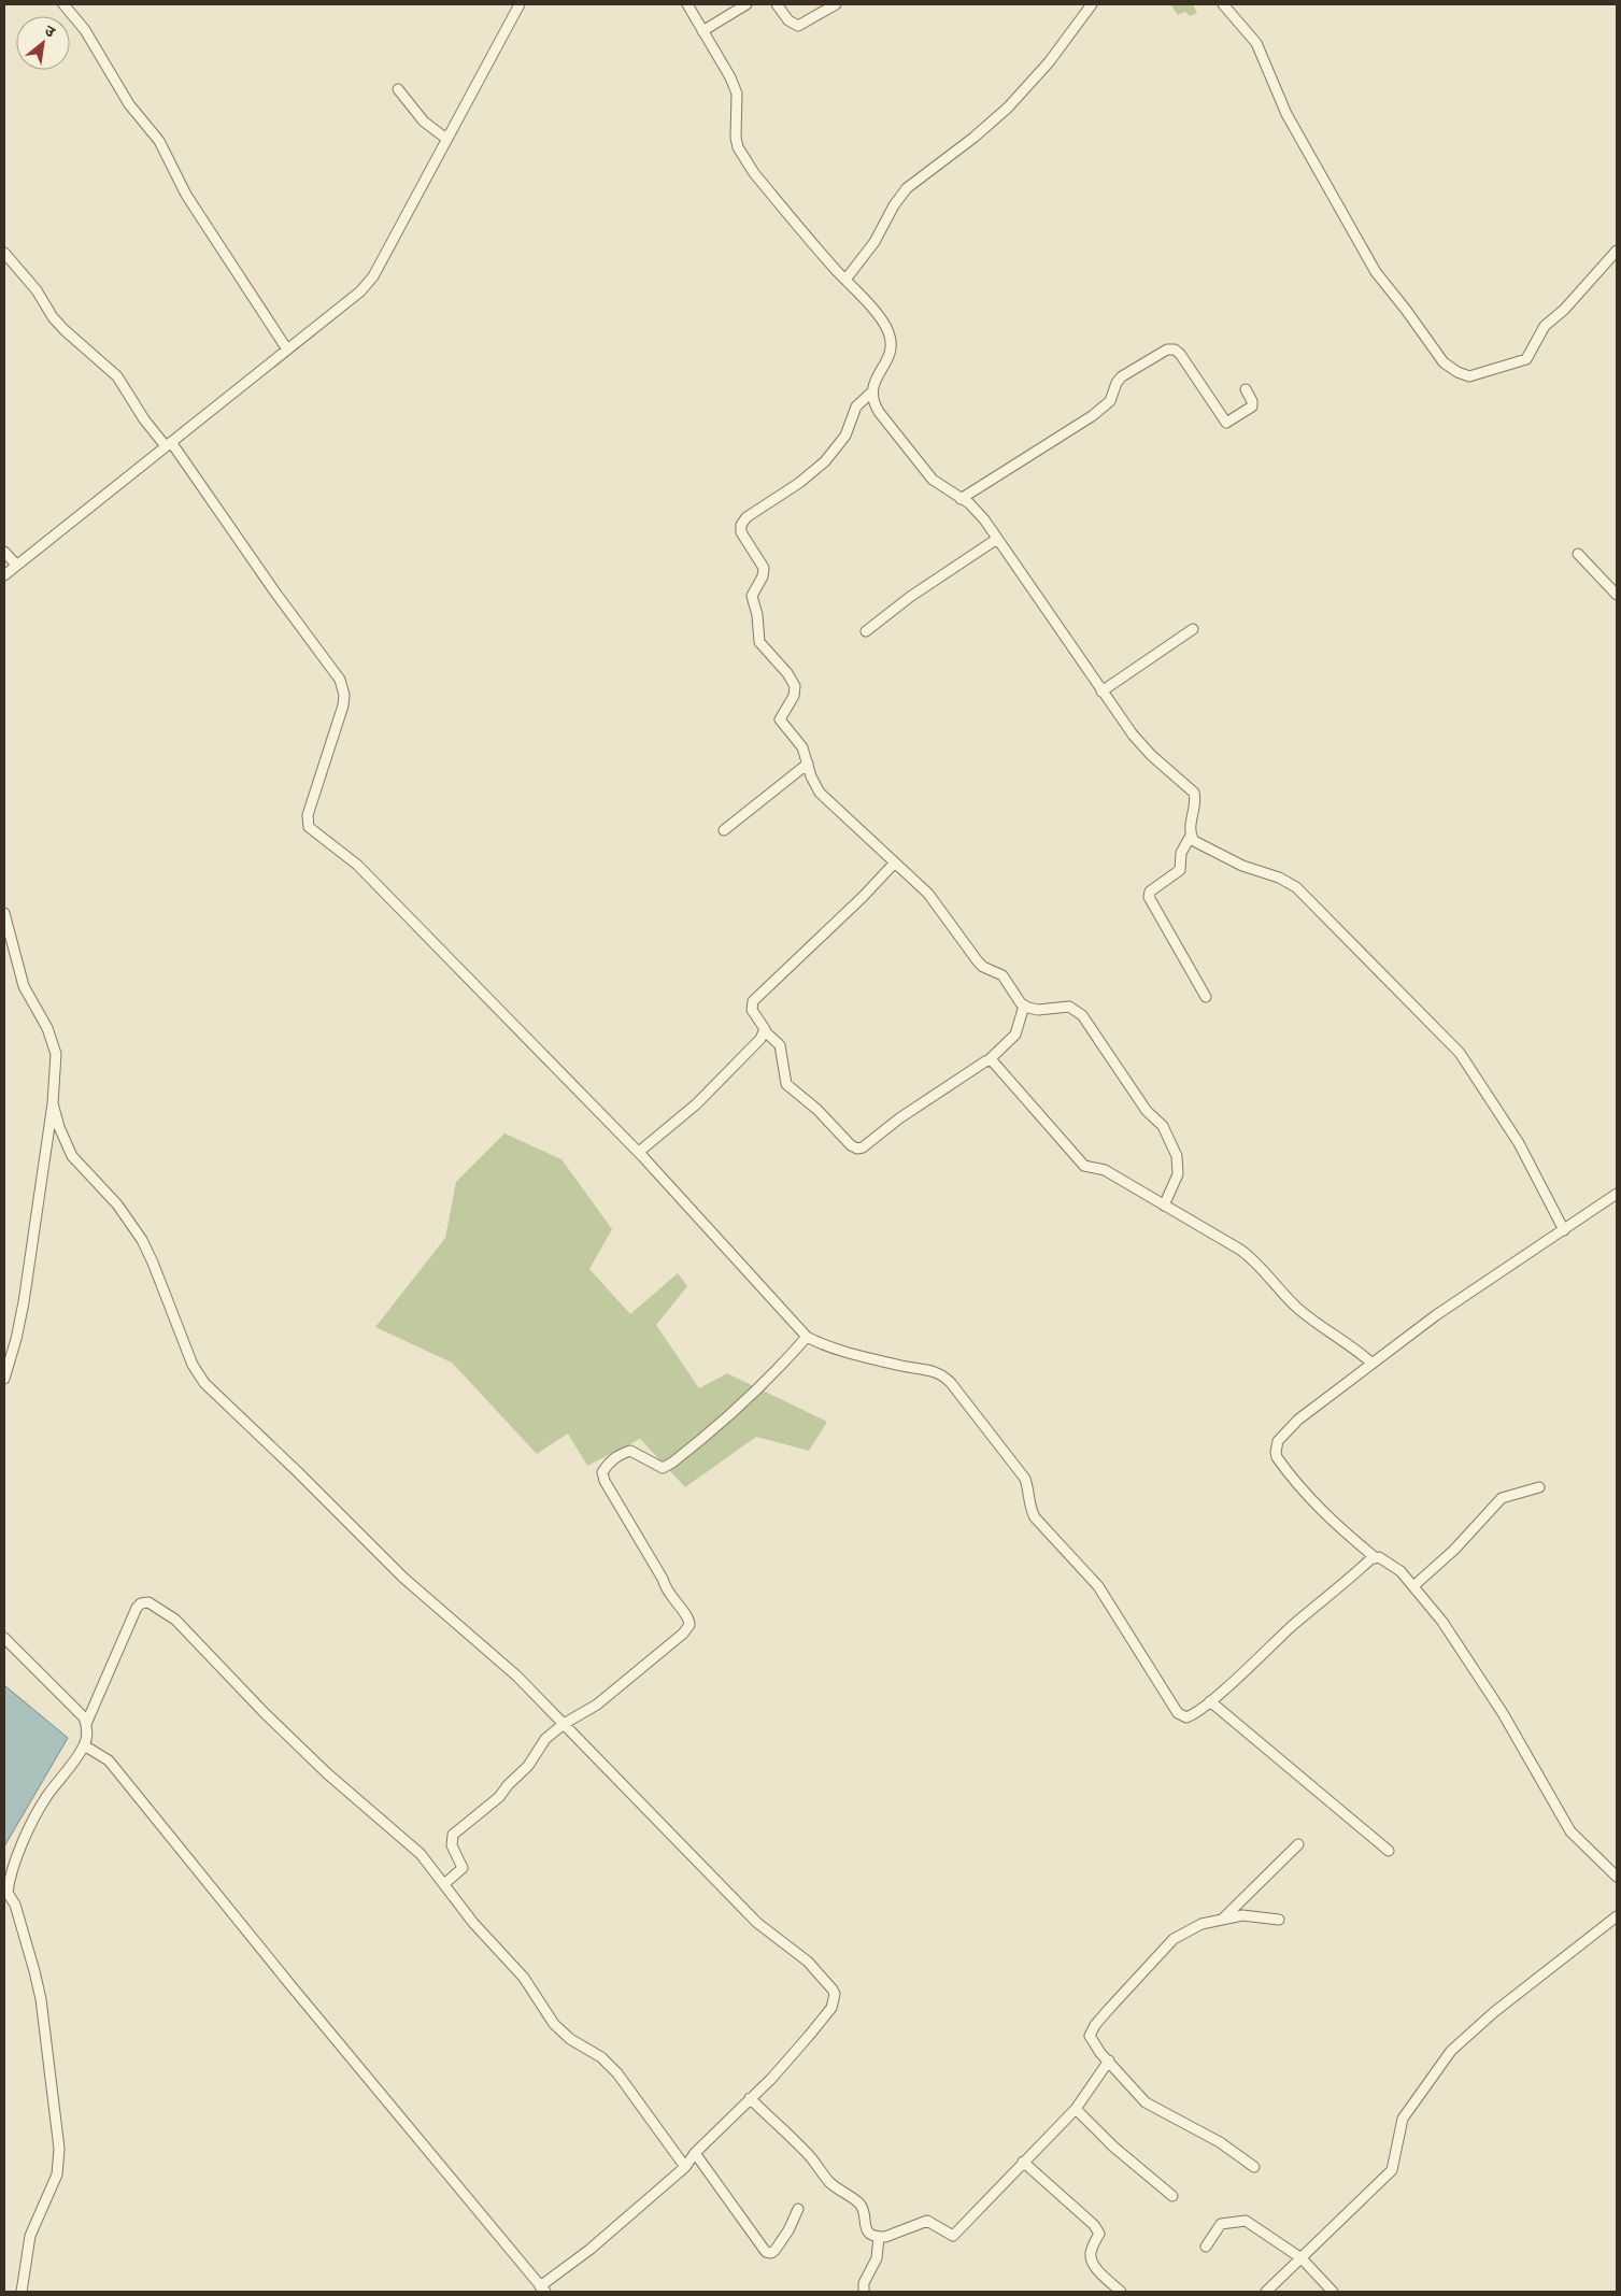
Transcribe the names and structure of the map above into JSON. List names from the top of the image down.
{
  "north": "top right"
}
